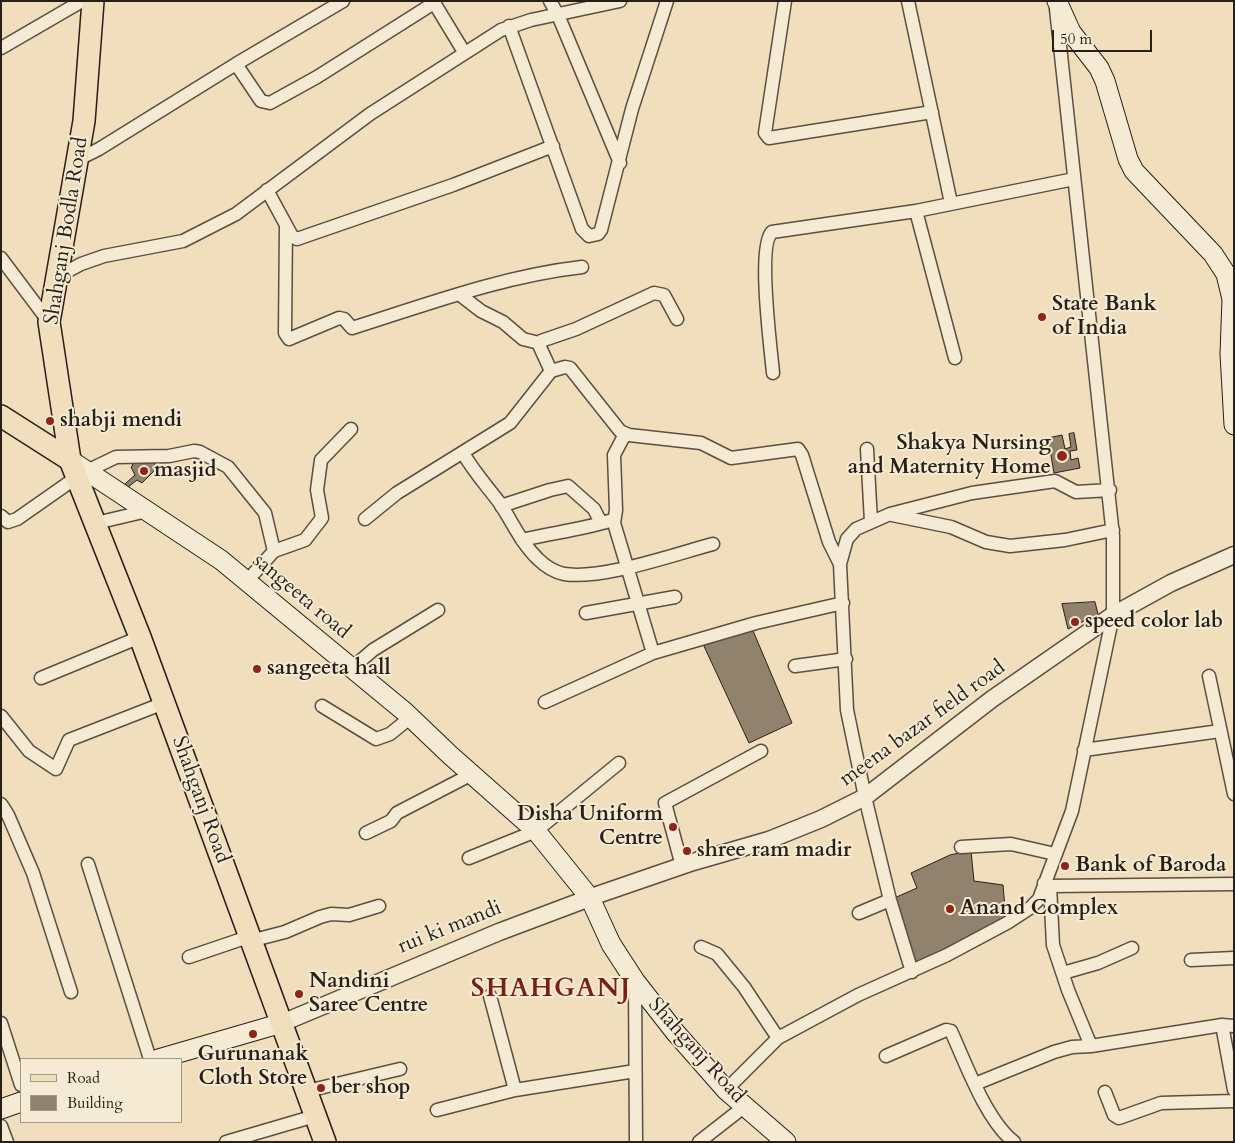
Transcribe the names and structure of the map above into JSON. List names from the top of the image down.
{
  "streets": {
    "main road": [
      "Shahganj Bodla Road",
      "sangeeta road",
      "Shahganj Road",
      "rui ki mandi"
    ],
    "street": ["meena bazar field road"]
  },
  "crossings": [
    ["Shahganj Bodla Road", "sangeeta road"],
    ["Shahganj Bodla Road", "Shahganj Road"],
    ["sangeeta road", "meena bazar field road"],
    ["sangeeta road", "Shahganj Road"],
    ["sangeeta road", "rui ki mandi"],
    ["meena bazar field road", "Shahganj Road"],
    ["meena bazar field road", "rui ki mandi"],
    ["Shahganj Road", "rui ki mandi"]
  ],
  "districts": ["SHAHGANJ"],
  "places": [
    "State Bank of India",
    "shabji mendi",
    "Shakya Nursing and Maternity Home",
    "masjid",
    "speed color lab",
    "sangeeta hall",
    "Disha Uniform Centre",
    "shree ram madir",
    "Bank of Baroda",
    "Anand Complex",
    "Nandini Saree Centre",
    "Gurunanak Cloth Store",
    "ber shop"
  ],
  "legend": ["Road", "Building"],
  "scale_bar": "50 m"
}
